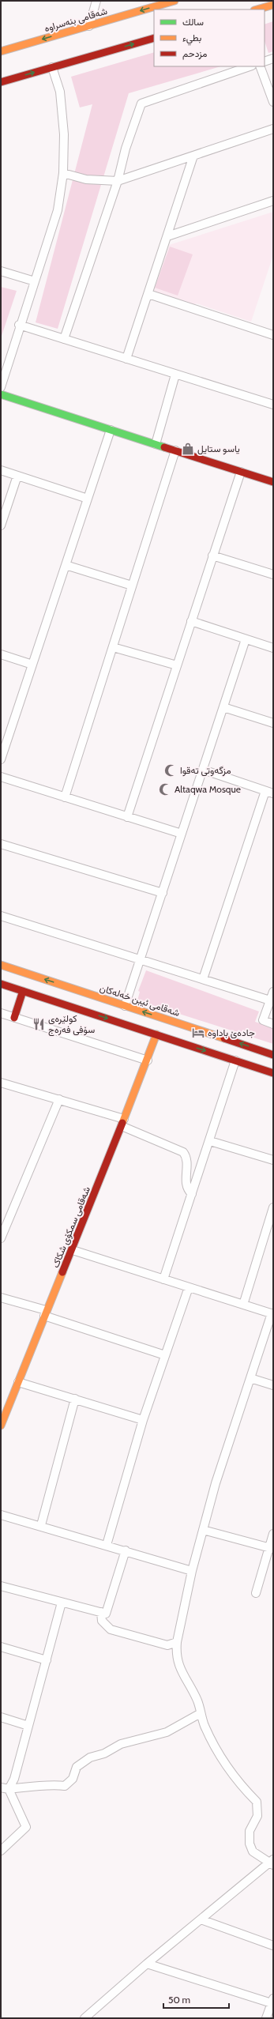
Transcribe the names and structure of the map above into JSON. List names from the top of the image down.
{
  "streets": {
    "main road": ["شەقامی بنەسراوە", "شەقامی ئیبن خەلەکان", "شەقامی سمکۆی شکاک"]
  },
  "places": {
    "shop": ["ياسو ستايل"],
    "mosque": ["مزگەوتی تەقوا", "Altaqwa Mosque"],
    "restaurant": ["کولێرەی سۆفی فەرەج"],
    "hotel": ["جادەێ باداوە"]
  },
  "legend": ["سالك", "بطيء", "مزدحم"],
  "scale_bar": "50 m"
}
